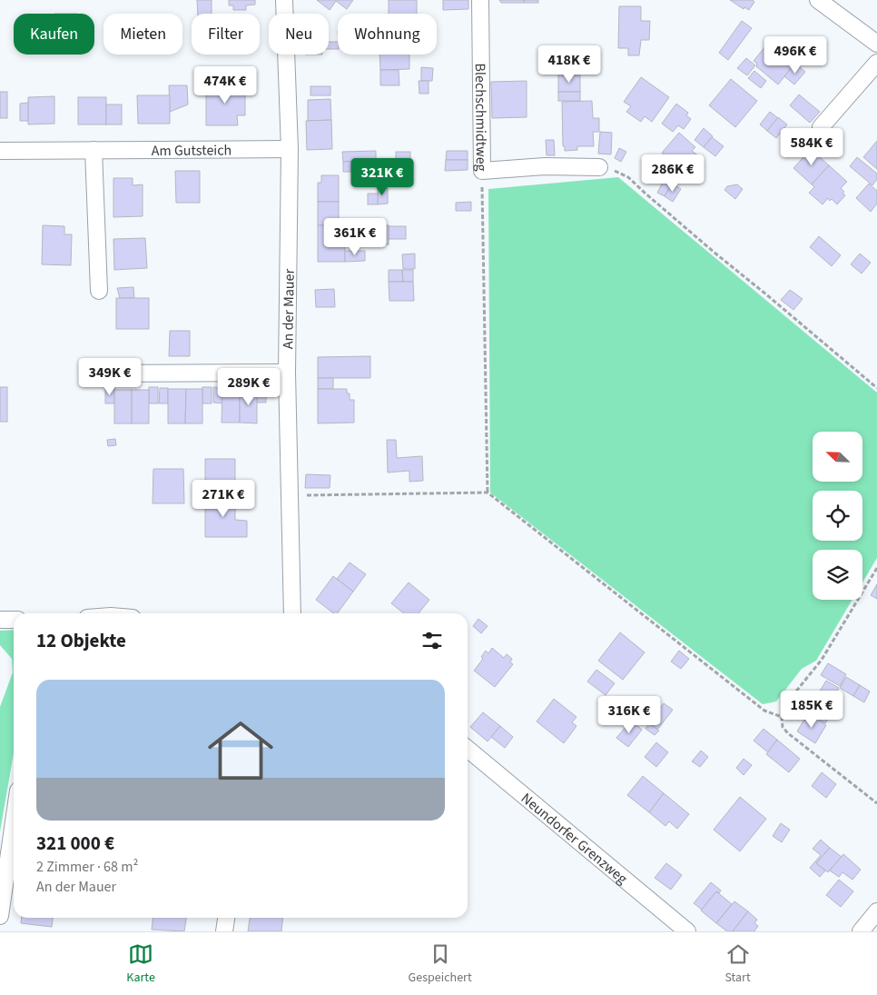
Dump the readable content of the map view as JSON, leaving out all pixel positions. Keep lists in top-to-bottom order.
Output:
{
  "streets": {
    "street": [
      "Blechschmidtweg",
      "Am Gutsteich",
      "An der Mauer",
      "Neundorfer Grenzweg"
    ]
  },
  "crossings": [
    ["Am Gutsteich", "An der Mauer"]
  ],
  "north": "top left",
  "page": {
    "chip": [
      "Kaufen",
      "Mieten",
      "Filter",
      "Neu",
      "Wohnung"
    ],
    "price": [
      "496K €",
      "418K €",
      "474K €",
      "584K €",
      "286K €",
      "321K €",
      "361K €",
      "349K €",
      "289K €",
      "271K €",
      "185K €",
      "316K €"
    ],
    "heading": "12 Objekte",
    "list": [
      {
        "name": "321 000 €",
        "note": "2 Zimmer · 68 m² · An der Mauer"
      }
    ],
    "tabs": ["Karte", "Gespeichert", "Start"]
  }
}
